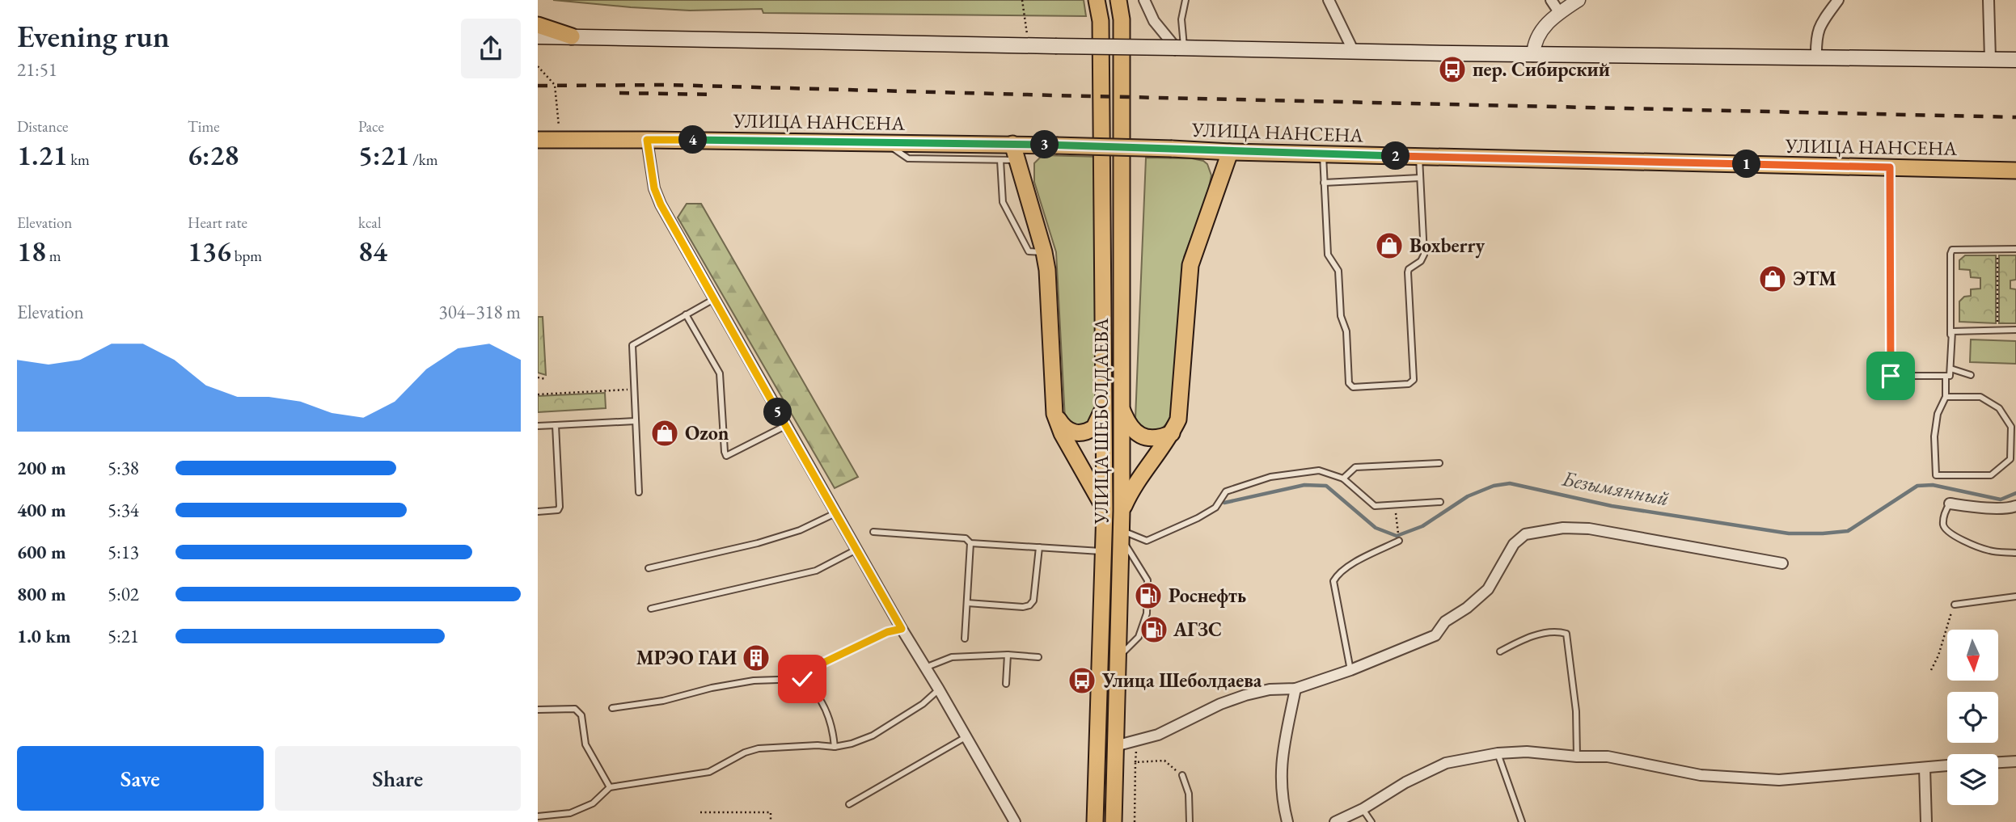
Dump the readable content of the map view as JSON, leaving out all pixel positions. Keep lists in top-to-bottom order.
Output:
{
  "streets": {
    "main road": ["УЛИЦА НАНСЕНА", "УЛИЦА ШЕБОЛДАЕВА"]
  },
  "water": ["Безымянный"],
  "places": {
    "bus stop": ["пер. Сибирский", "Улица Шеболдаева"],
    "shop": ["Boxberry", "ЭТМ", "Ozon"],
    "fuel station": ["Роснефть", "АГЗС"],
    "building": ["МРЭО ГАИ"]
  },
  "north": "bottom",
  "page": {
    "heading": ["Evening run", "21:51"],
    "stats": [
      ["Distance", "1.21 km"],
      ["Time", "6:28"],
      ["Pace", "5:21 /km"],
      ["Elevation", "18 m"],
      ["Heart rate", "136 bpm"],
      ["kcal", "84"]
    ],
    "pins": [
      "4",
      "3",
      "2",
      "1",
      "5"
    ],
    "chart": ["Elevation", "304–318 m"],
    "list": [
      {
        "name": "200 m",
        "note": "5:38"
      },
      {
        "name": "400 m",
        "note": "5:34"
      },
      {
        "name": "600 m",
        "note": "5:13"
      },
      {
        "name": "800 m",
        "note": "5:02"
      },
      {
        "name": "1.0 km",
        "note": "5:21"
      }
    ],
    "buttons": ["Save", "Share"]
  }
}
